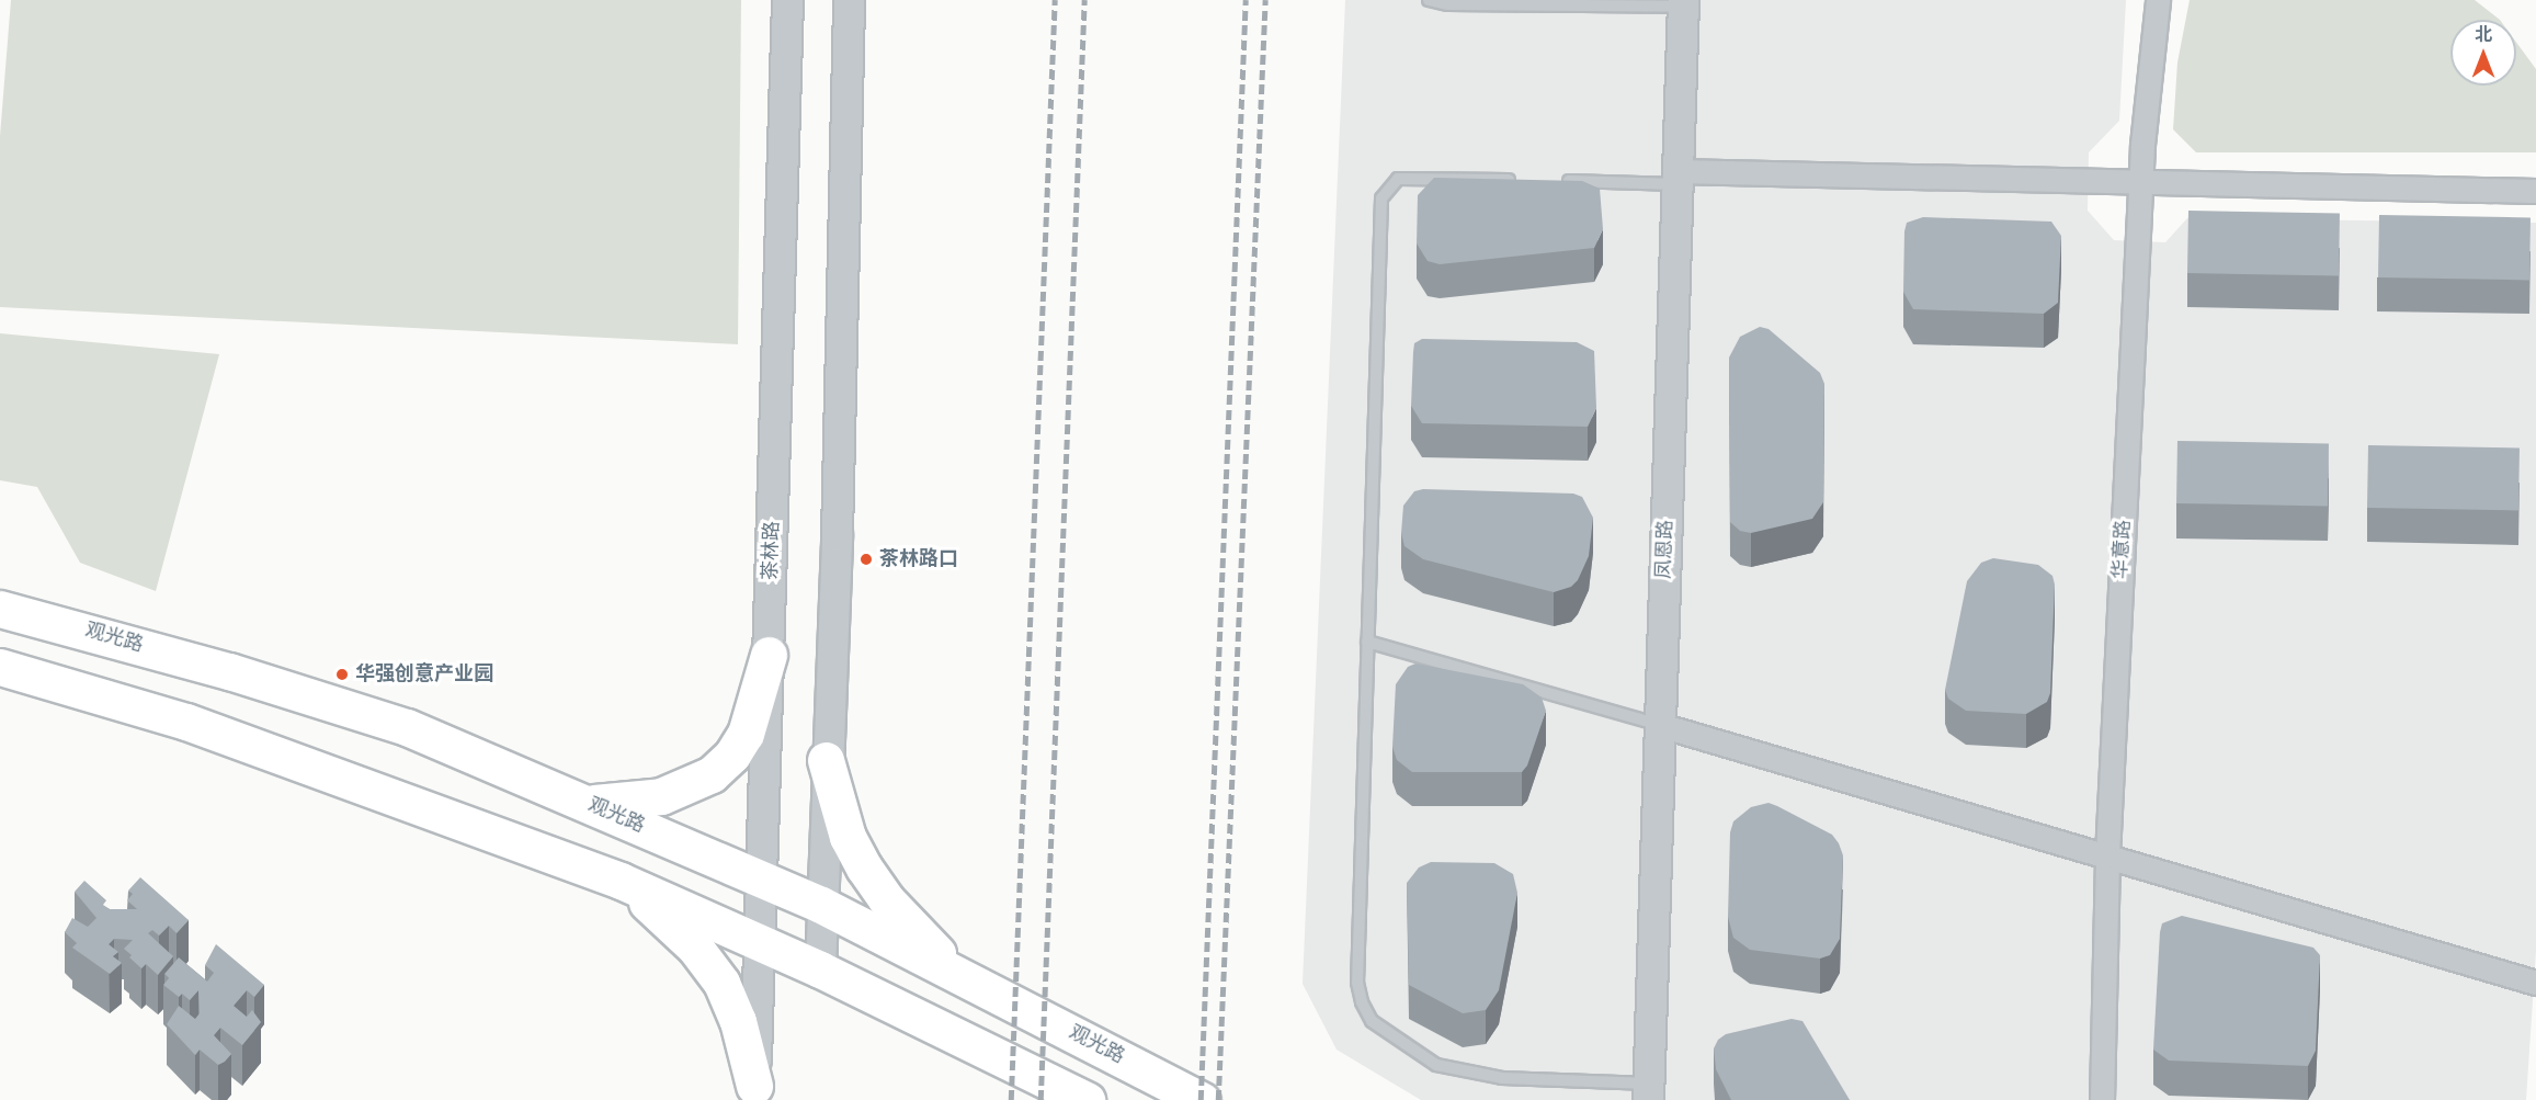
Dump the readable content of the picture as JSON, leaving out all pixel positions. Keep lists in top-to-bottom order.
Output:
{
  "streets": {
    "main road": ["观光路"],
    "street": ["凤恩路", "华意路", "茶林路"]
  },
  "crossings": [
    ["茶林路", "观光路"]
  ],
  "places": ["茶林路口", "华强创意产业园"],
  "north": "top"
}
